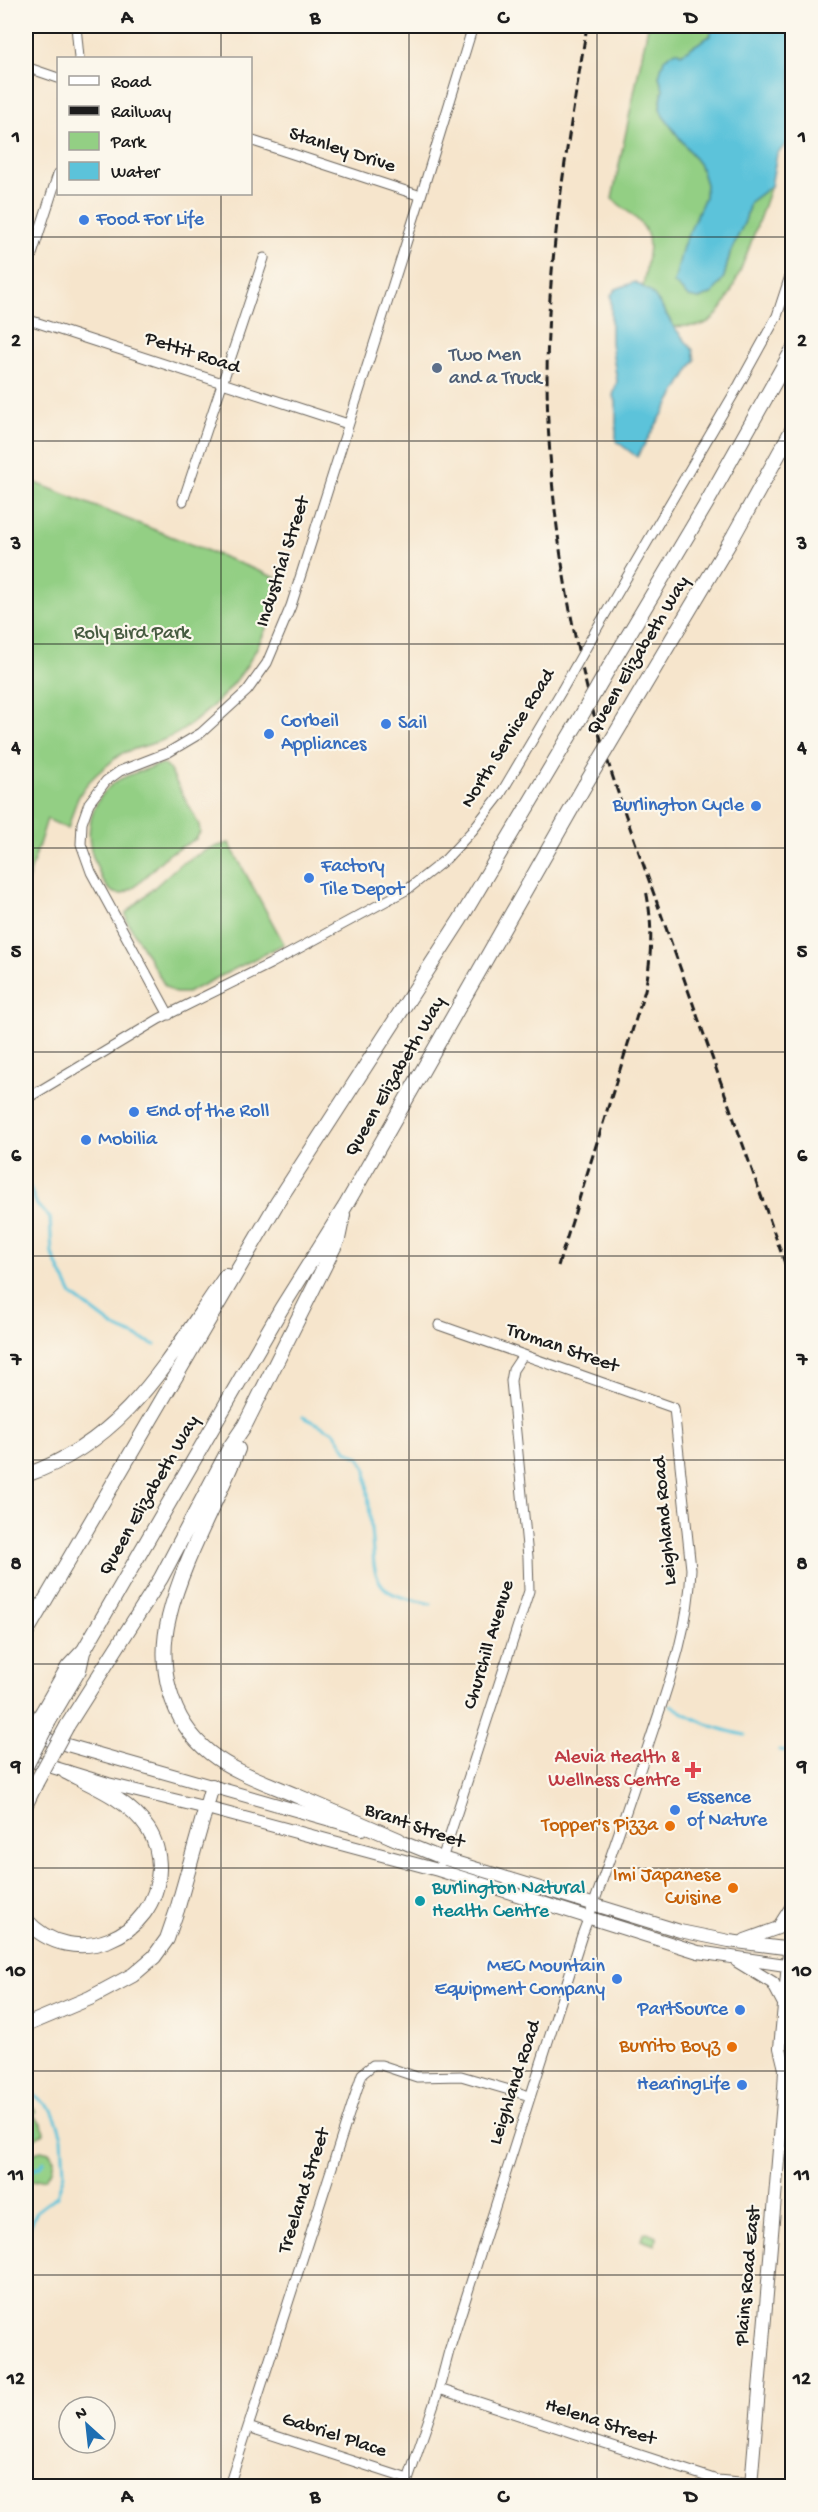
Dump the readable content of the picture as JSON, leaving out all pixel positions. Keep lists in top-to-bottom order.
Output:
{
  "streets": {
    "highway": ["Queen Elizabeth Way"],
    "main road": ["Brant Street", "Plains Road East"],
    "street": [
      "Stanley Drive",
      "Pettit Road",
      "Industrial Street",
      "North Service Road",
      "Truman Street",
      "Leighland Road",
      "Churchill Avenue",
      "Treeland Street",
      "Helena Street",
      "Gabriel Place"
    ]
  },
  "crossings": [
    ["Stanley Drive", "Industrial Street"],
    ["Pettit Road", "Industrial Street"],
    ["Industrial Street", "North Service Road"],
    ["Truman Street", "Leighland Road"],
    ["Truman Street", "Churchill Avenue"],
    ["Leighland Road", "Brant Street"],
    ["Leighland Road", "Treeland Street"],
    ["Leighland Road", "Helena Street"],
    ["Leighland Road", "Gabriel Place"],
    ["Churchill Avenue", "Brant Street"],
    ["Brant Street", "Plains Road East"],
    ["Treeland Street", "Gabriel Place"],
    ["Plains Road East", "Helena Street"]
  ],
  "parks": ["Roly Bird Park"],
  "places": {
    "other": [
      "Food For Life",
      "Two Men and a Truck",
      "Sail",
      "Corbeil Appliances",
      "Burlington Cycle",
      "Factory Tile Depot",
      "End of the Roll",
      "Mobilia",
      "Essence of Nature",
      "Topper's Pizza",
      "Imi Japanese Cuisine",
      "Burlington Natural Health Centre",
      "MEC Mountain Equipment Company",
      "PartSource",
      "Burrito Boyz",
      "HearingLife"
    ],
    "health": ["Alevia Health & Wellness Centre"]
  },
  "legend": [
    "Road",
    "Railway",
    "Park",
    "Water"
  ],
  "north": "top left",
  "grid": {
    "columns": [
      "A",
      "B",
      "C",
      "D"
    ],
    "rows": [
      "1",
      "2",
      "3",
      "4",
      "5",
      "6",
      "7",
      "8",
      "9",
      "10",
      "11",
      "12"
    ]
  }
}
